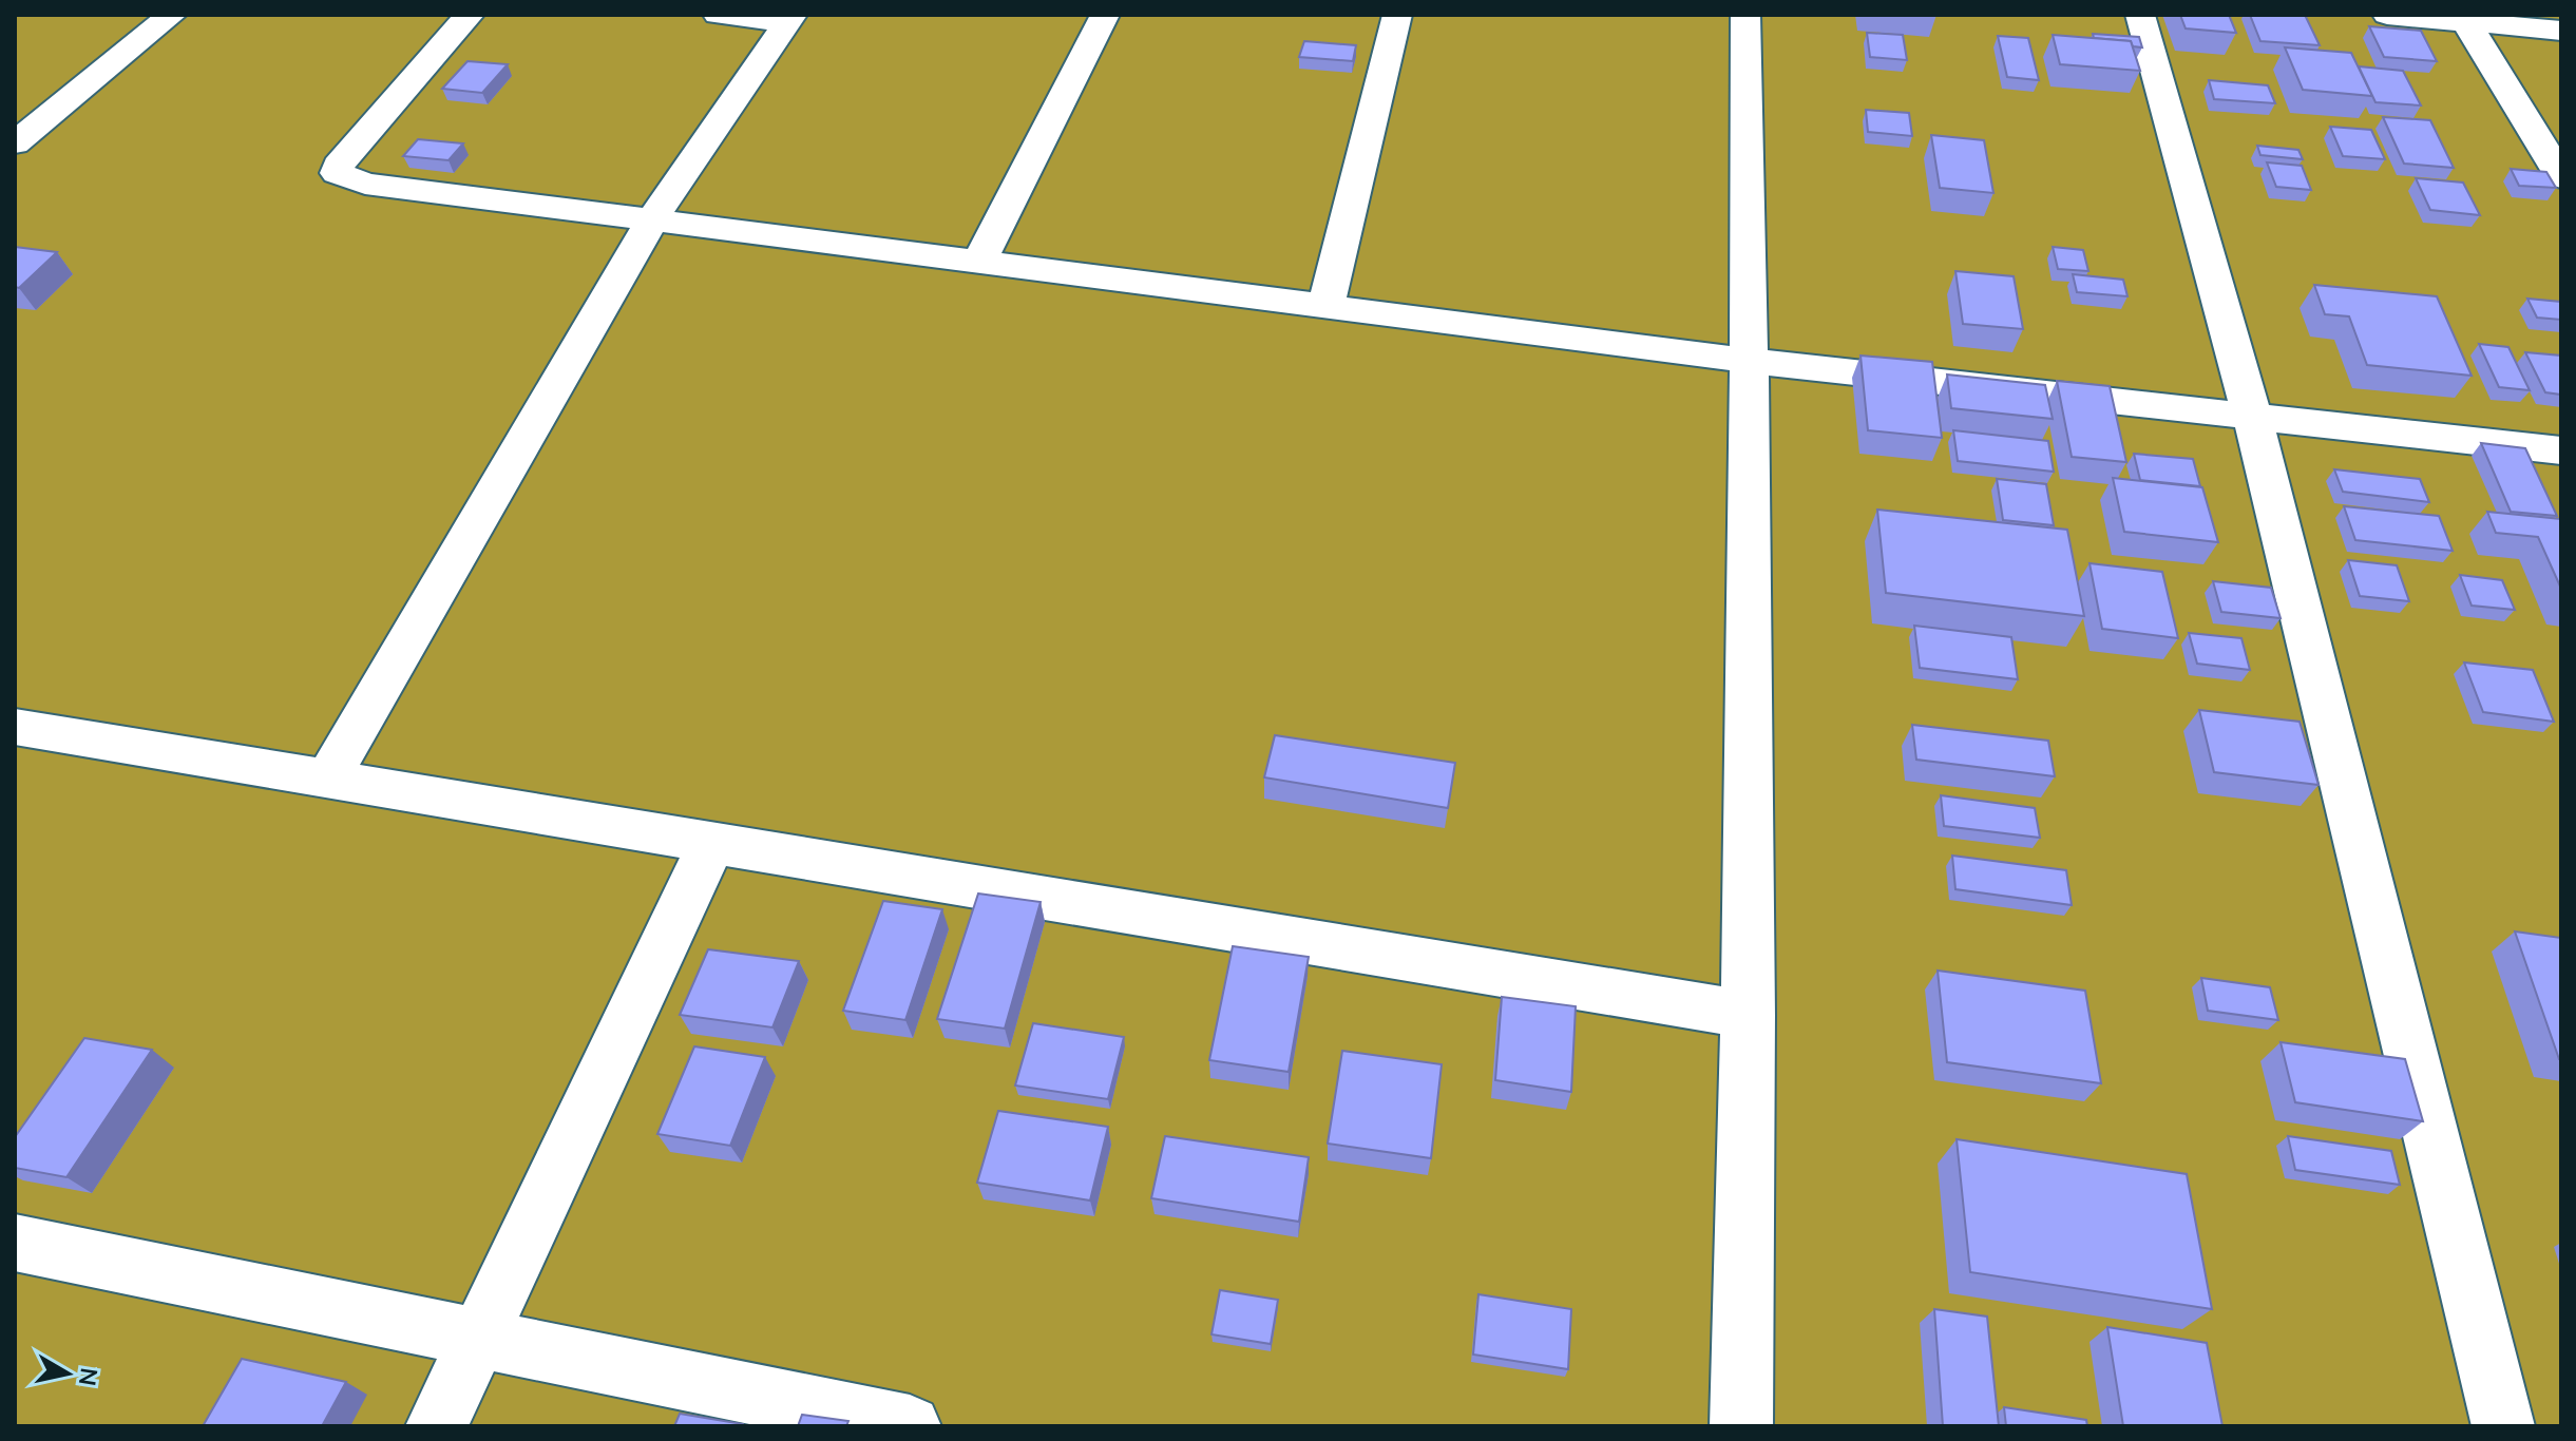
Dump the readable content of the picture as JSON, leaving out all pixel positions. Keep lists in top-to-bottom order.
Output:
{
  "north": "right"
}
